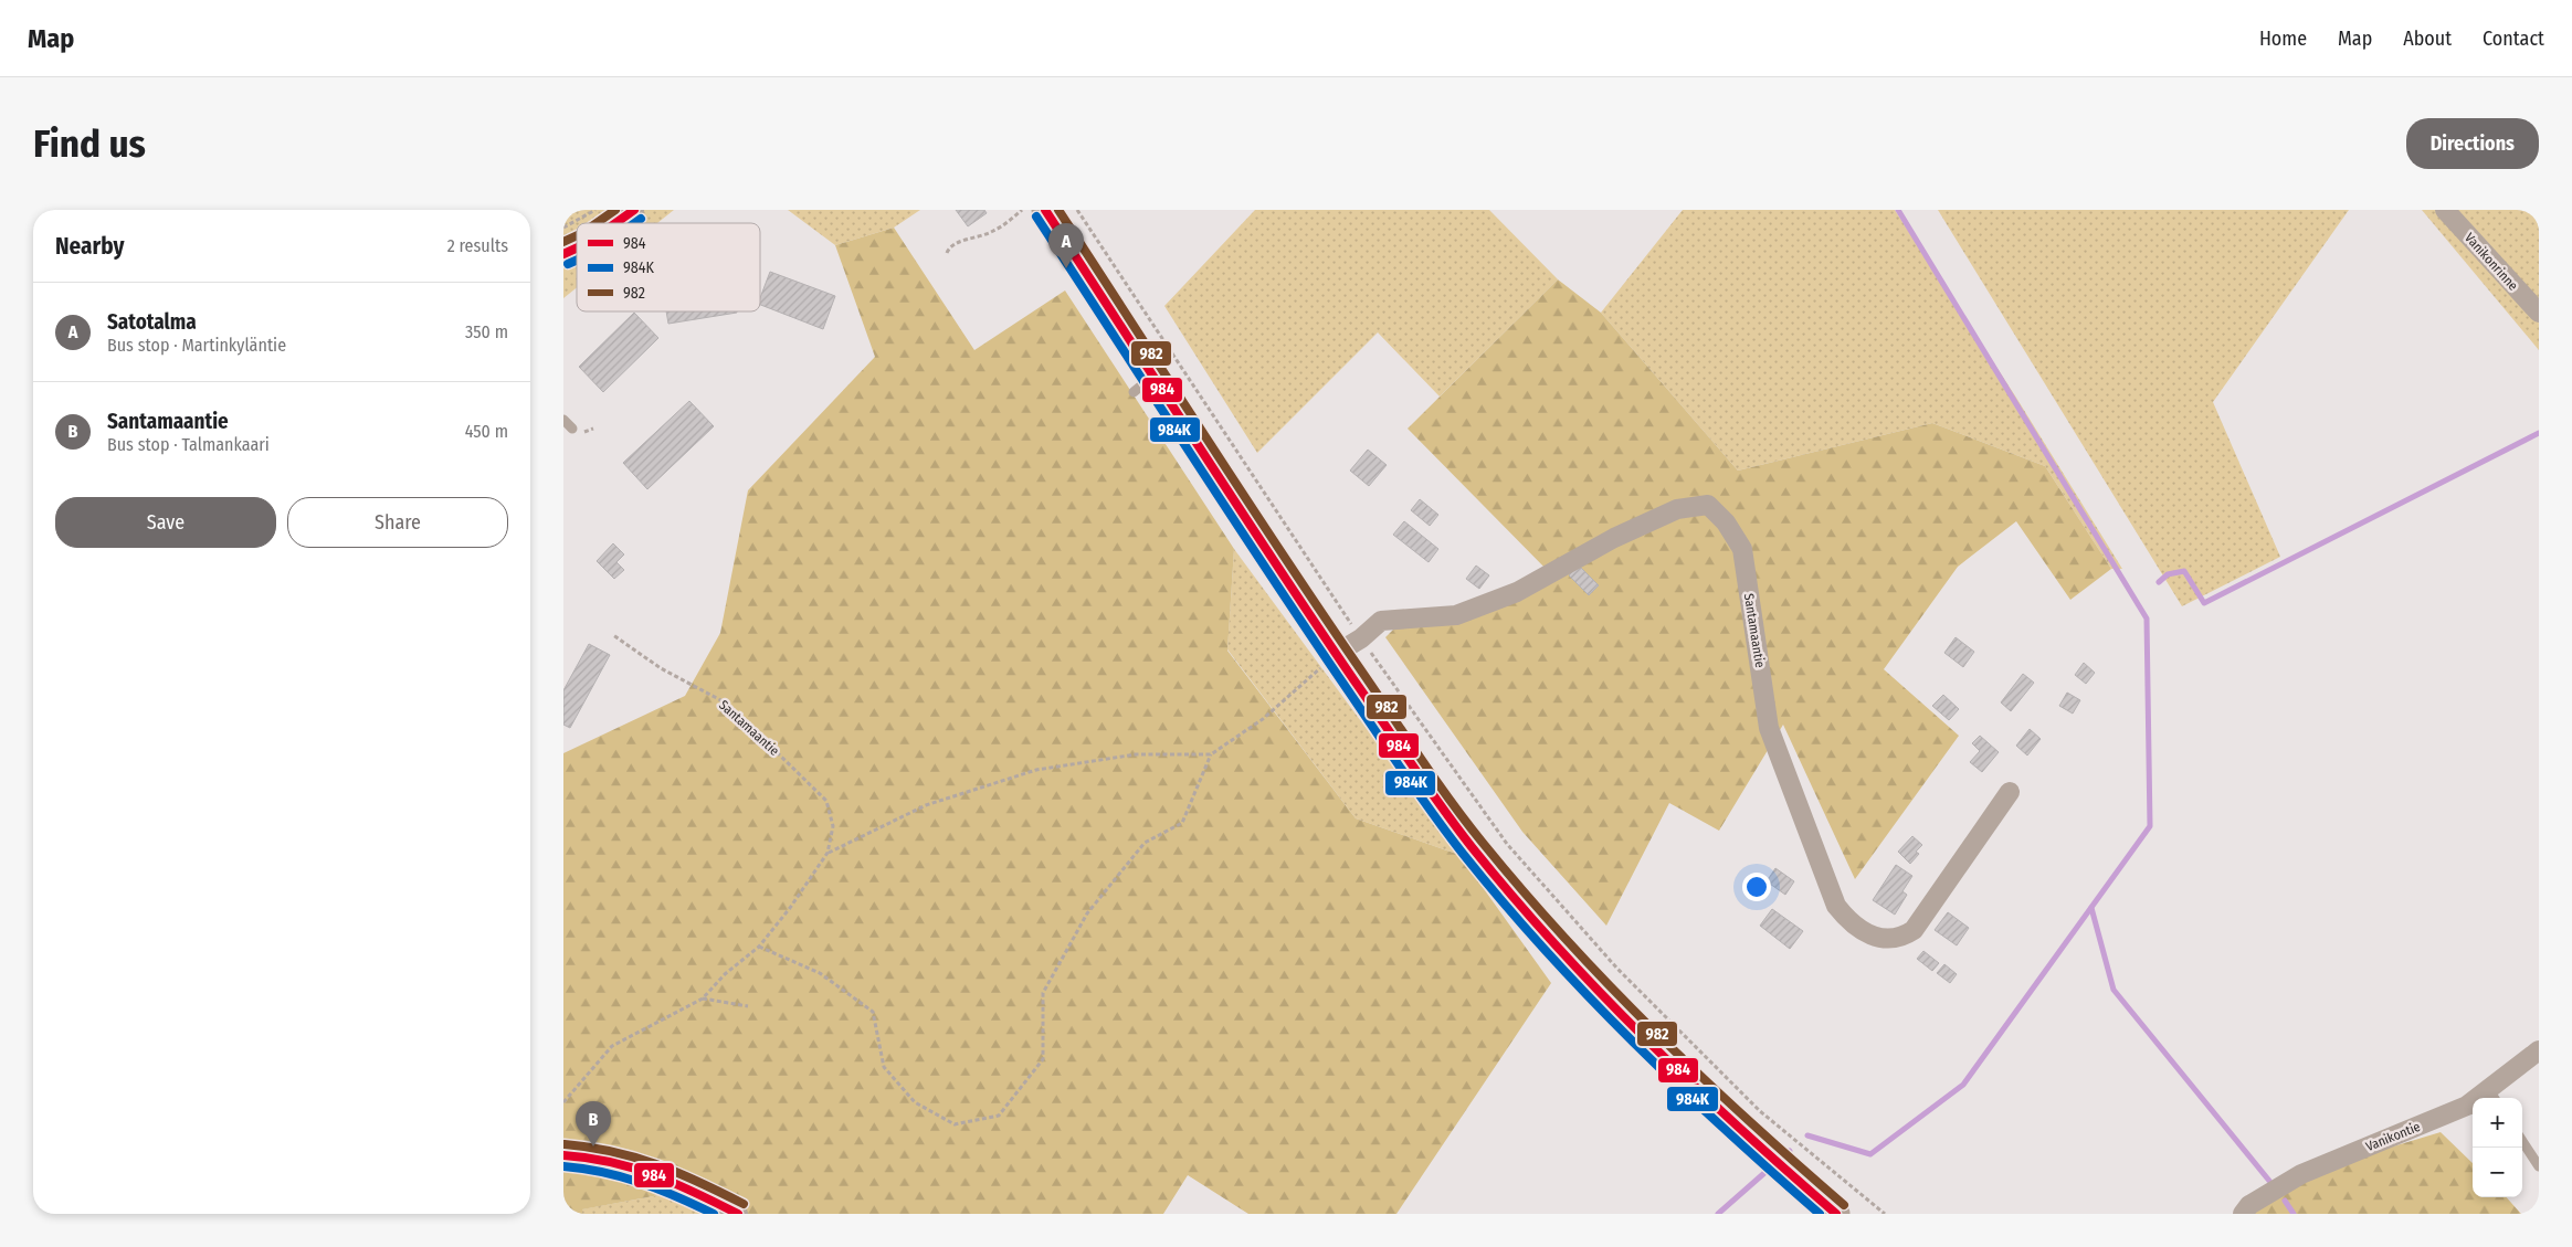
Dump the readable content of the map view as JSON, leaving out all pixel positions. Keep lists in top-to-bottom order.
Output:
{
  "streets": {
    "street": ["Vanikonrinne", "Santamaantie", "Vanikontie"]
  },
  "lines": ["transit line 984", "transit line 982", "transit line 984K"],
  "legend": ["984", "984K", "982"],
  "page": {
    "header": "Map",
    "nav": [
      "Home",
      "Map",
      "About",
      "Contact"
    ],
    "buttons": [
      "Directions",
      ["Save", "Share"]
    ],
    "title": "Find us",
    "heading": ["Nearby", "2 results"],
    "pins": ["A", "B"],
    "list": [
      {
        "mark": "A",
        "name": "Satotalma",
        "note": "Bus stop · Martinkyläntie",
        "value": "350 m"
      },
      {
        "mark": "B",
        "name": "Santamaantie",
        "note": "Bus stop · Talmankaari",
        "value": "450 m"
      }
    ],
    "map_buttons": ["+", "−"]
  }
}
